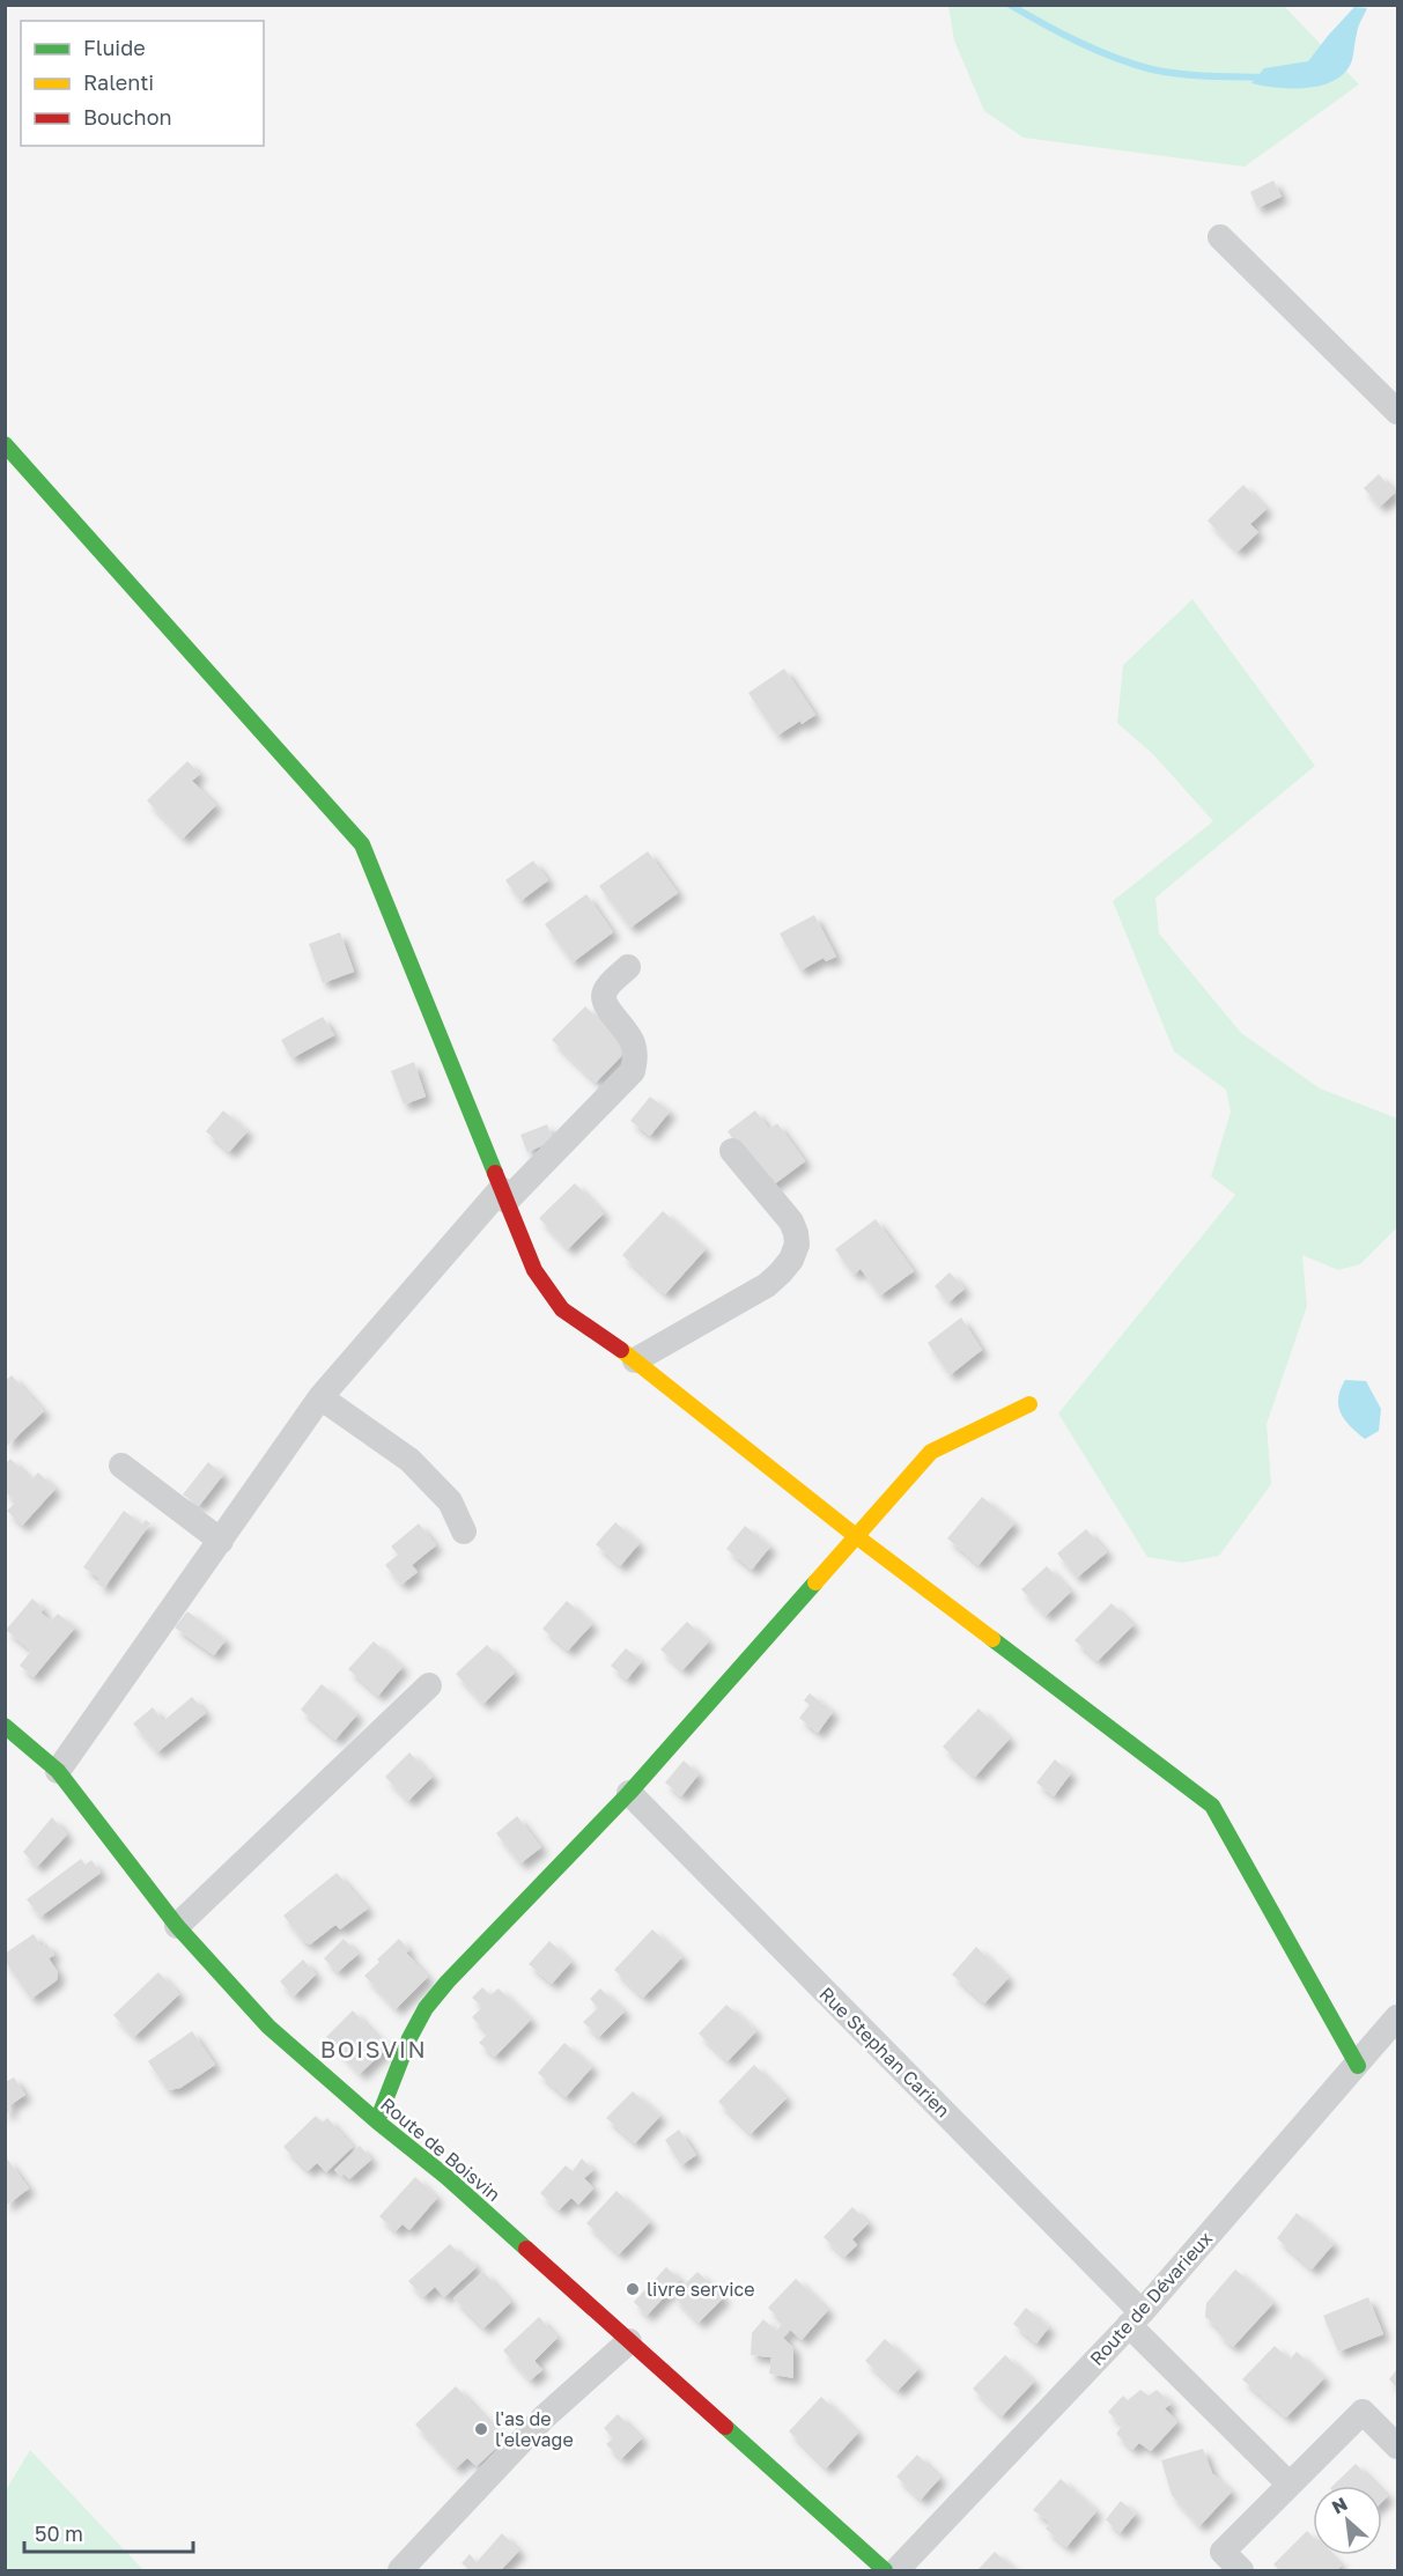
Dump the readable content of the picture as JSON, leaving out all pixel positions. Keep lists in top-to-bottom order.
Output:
{
  "streets": {
    "street": ["Rue Stephan Carien", "Route de Boisvin", "Route de Dévarieux"]
  },
  "crossings": [
    ["Rue Stephan Carien", "Route de Dévarieux"]
  ],
  "districts": ["BOISVIN"],
  "places": ["livre service", "l'as de l'elevage"],
  "legend": ["Fluide", "Ralenti", "Bouchon"],
  "scale_bar": "50 m",
  "north": "top left"
}
